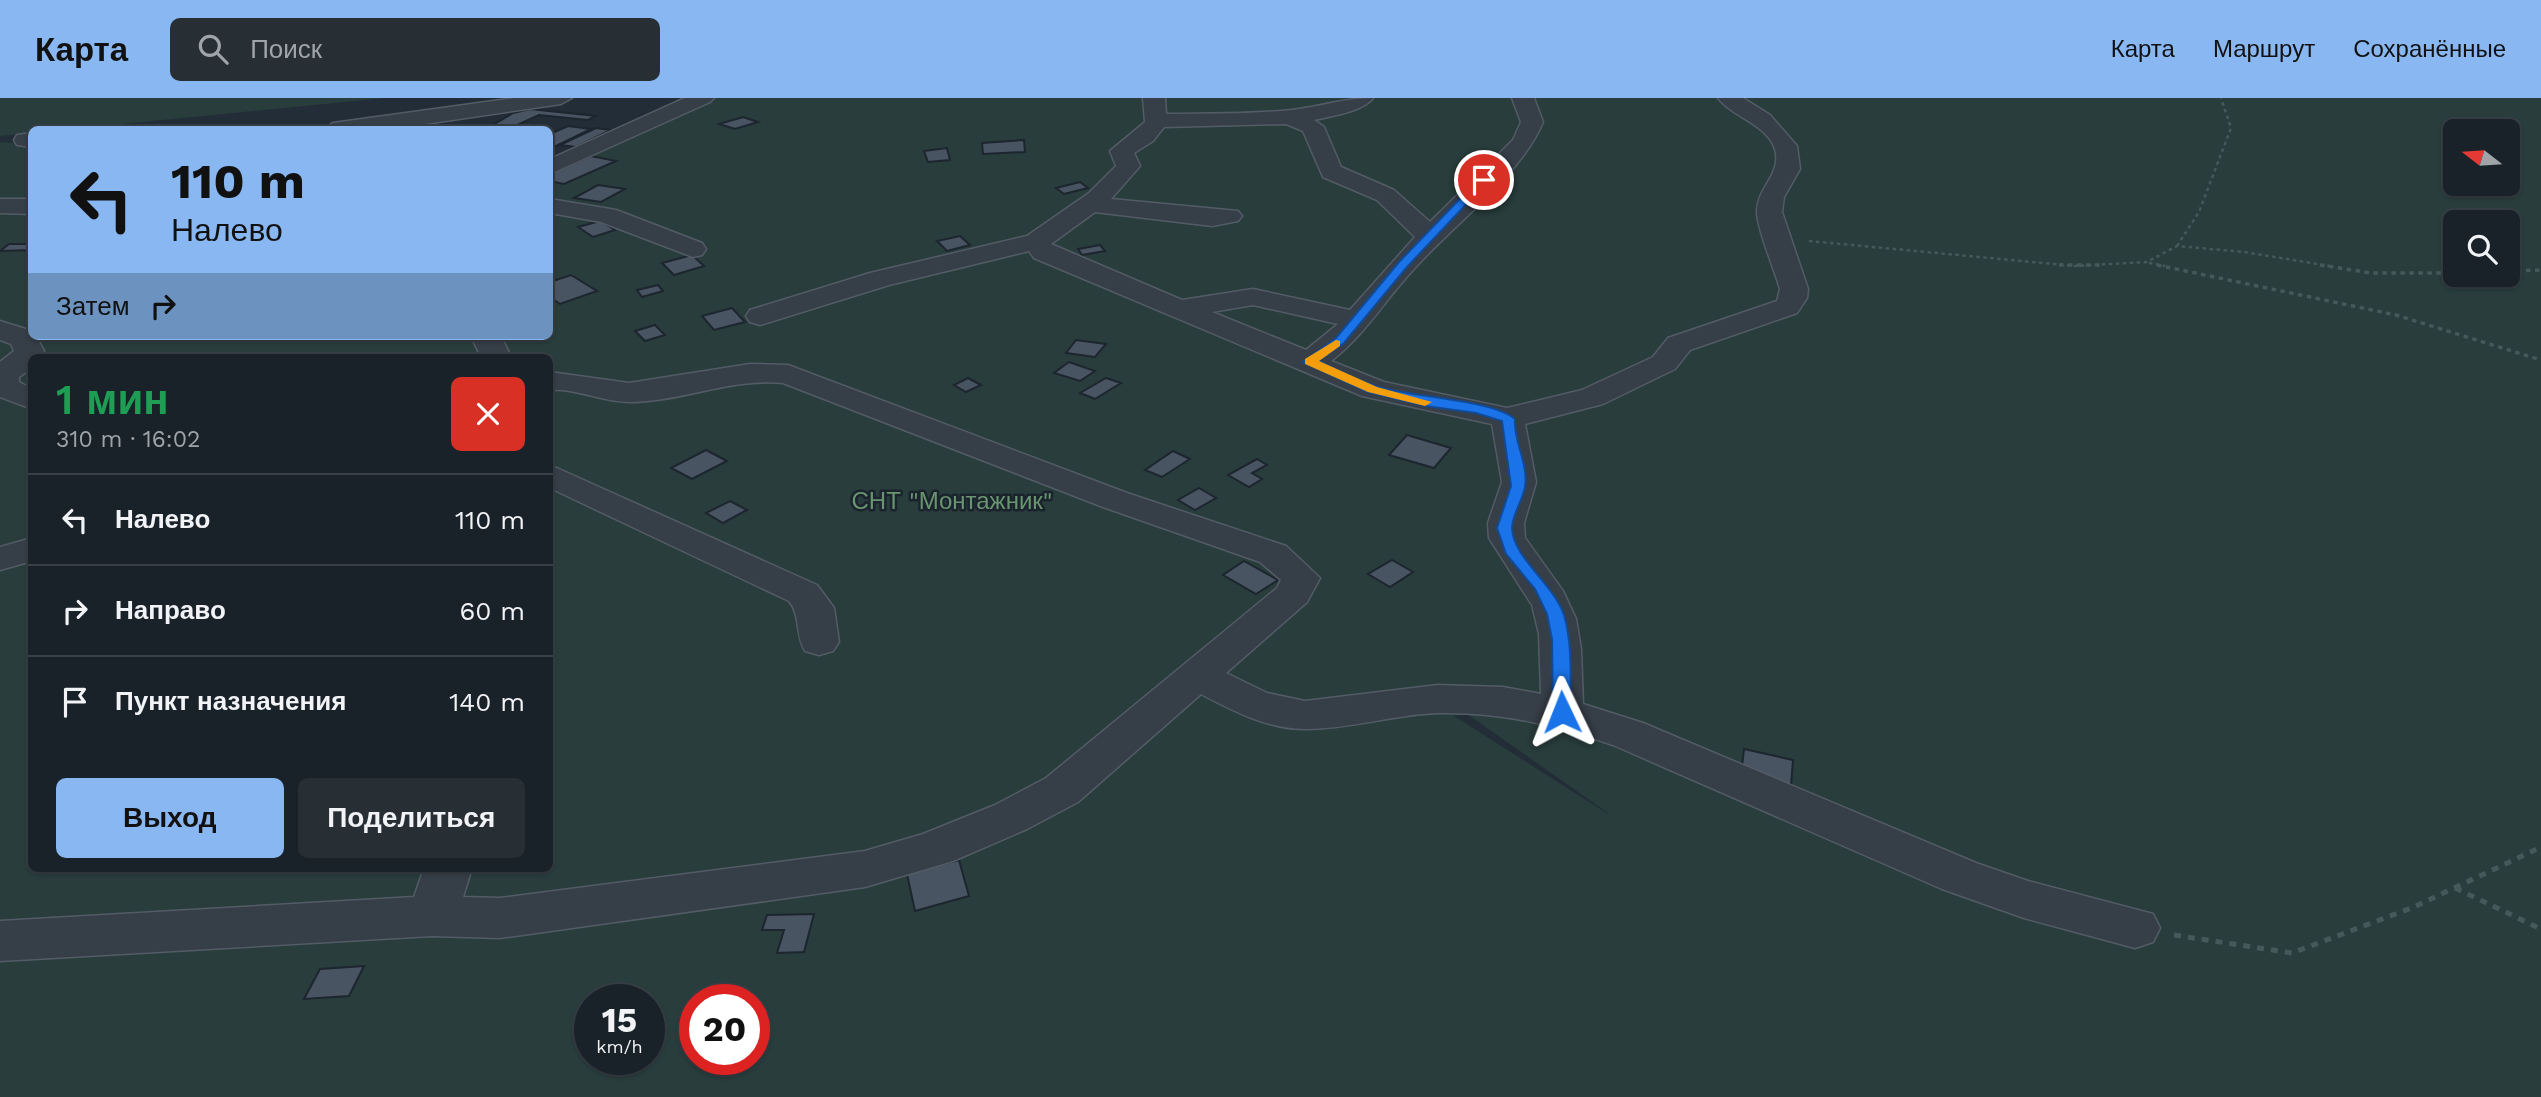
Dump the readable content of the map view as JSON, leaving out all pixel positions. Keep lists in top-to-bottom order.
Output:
{
  "parks": ["СНТ \"Монтажник\""],
  "north": "left",
  "page": {
    "header": "Карта",
    "search": "Поиск",
    "nav": ["Карта", "Маршрут", "Сохранённые"],
    "turn": ["110 m", "Налево"],
    "then": "Затем",
    "heading": ["1 мин", "310 m · 16:02"],
    "list": [
      {
        "name": "Налево",
        "value": "110 m"
      },
      {
        "name": "Направо",
        "value": "60 m"
      },
      {
        "name": "Пункт назначения",
        "value": "140 m"
      }
    ],
    "buttons": ["Выход", "Поделиться"],
    "speed": "15 km/h",
    "limit": "20"
  }
}
